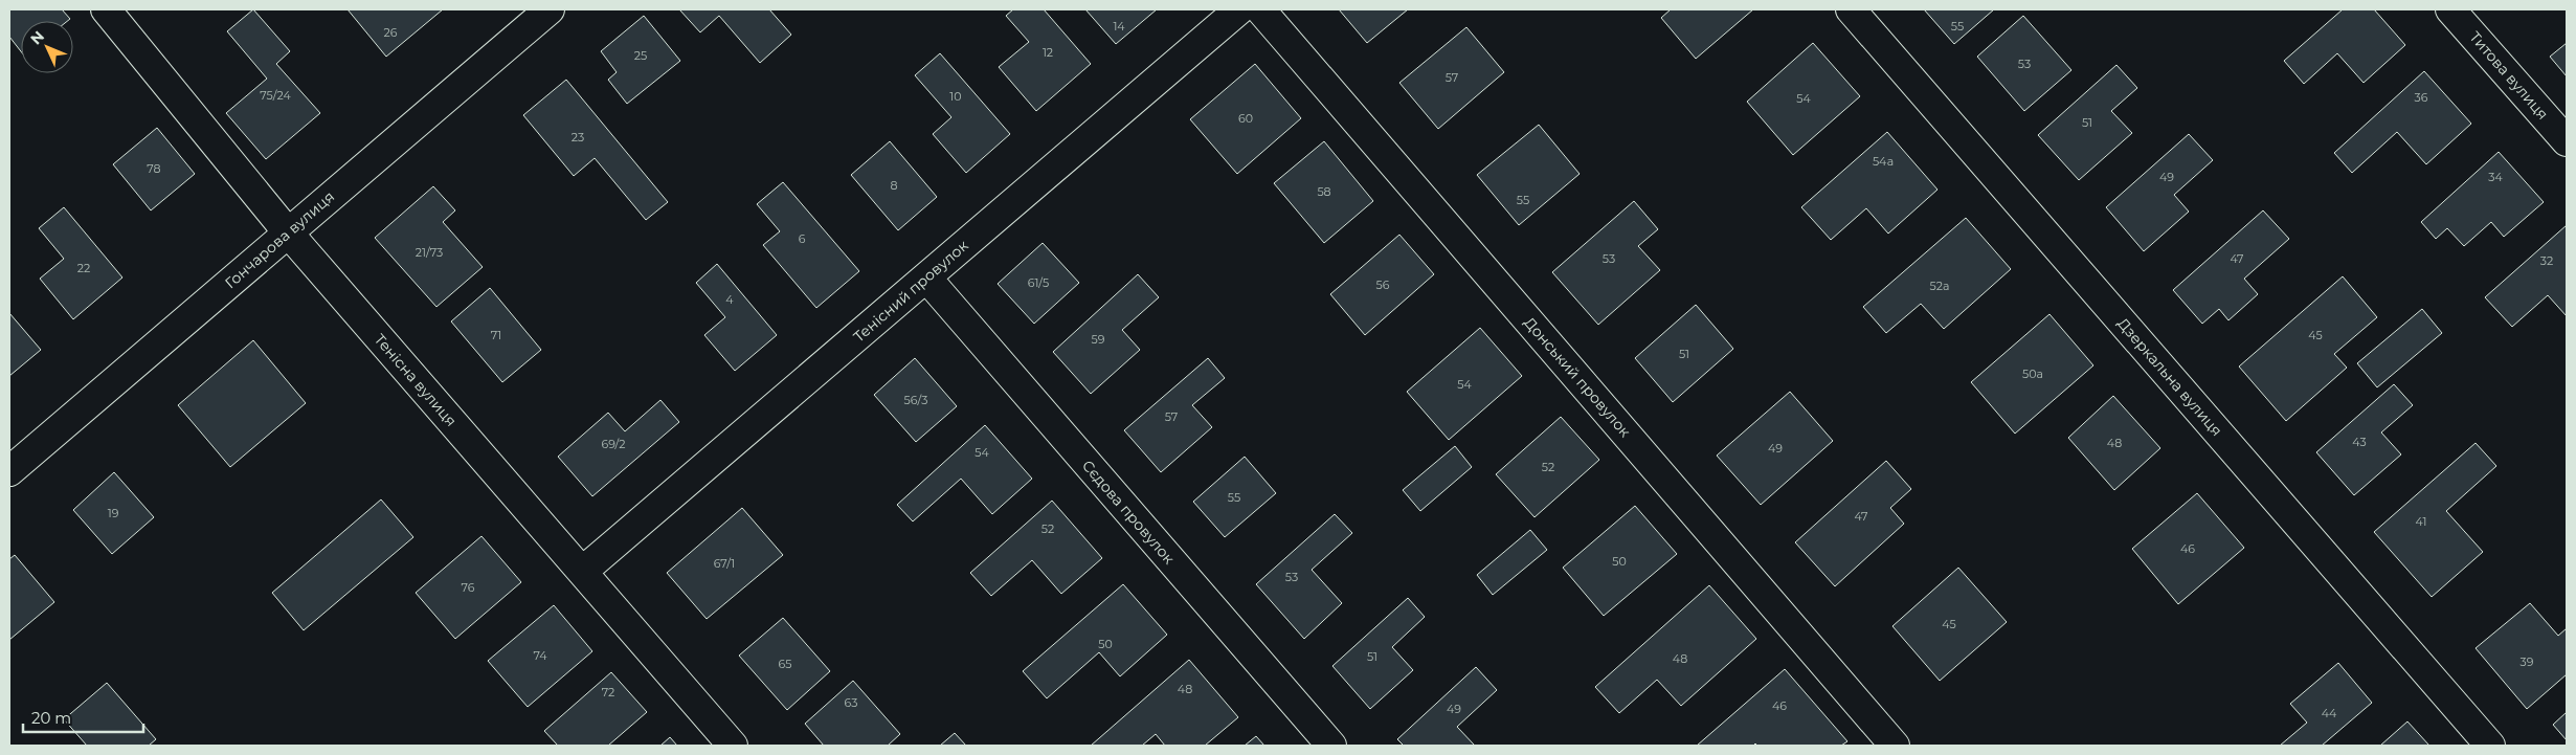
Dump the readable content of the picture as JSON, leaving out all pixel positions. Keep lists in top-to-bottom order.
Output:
{
  "streets": {
    "street": [
      "Титова вулиця",
      "Гончарова вулиця",
      "Тенісний провулок",
      "Донський провулок",
      "Дзеркальна вулиця",
      "Тенісна вулиця",
      "Сєдова провулок"
    ]
  },
  "crossings": [
    ["Гончарова вулиця", "Тенісна вулиця"],
    ["Тенісний провулок", "Тенісна вулиця"],
    ["Тенісний провулок", "Сєдова провулок"]
  ],
  "house_numbers": [
    "14",
    "55",
    "26",
    "12",
    "25",
    "53",
    "57",
    "75/24",
    "10",
    "36",
    "54",
    "60",
    "51",
    "23",
    "54а",
    "78",
    "49",
    "34",
    "8",
    "58",
    "55",
    "6",
    "21/73",
    "53",
    "47",
    "32",
    "22",
    "61/5",
    "56",
    "52а",
    "4",
    "71",
    "45",
    "59",
    "51",
    "50а",
    "54",
    "56/3",
    "57",
    "43",
    "48",
    "69/2",
    "49",
    "54",
    "52",
    "55",
    "19",
    "47",
    "41",
    "52",
    "46",
    "50",
    "67/1",
    "53",
    "76",
    "45",
    "50",
    "74",
    "51",
    "48",
    "39",
    "65",
    "48",
    "72",
    "63",
    "46",
    "49",
    "44"
  ],
  "scale_bar": "20 m",
  "north": "top left"
}
